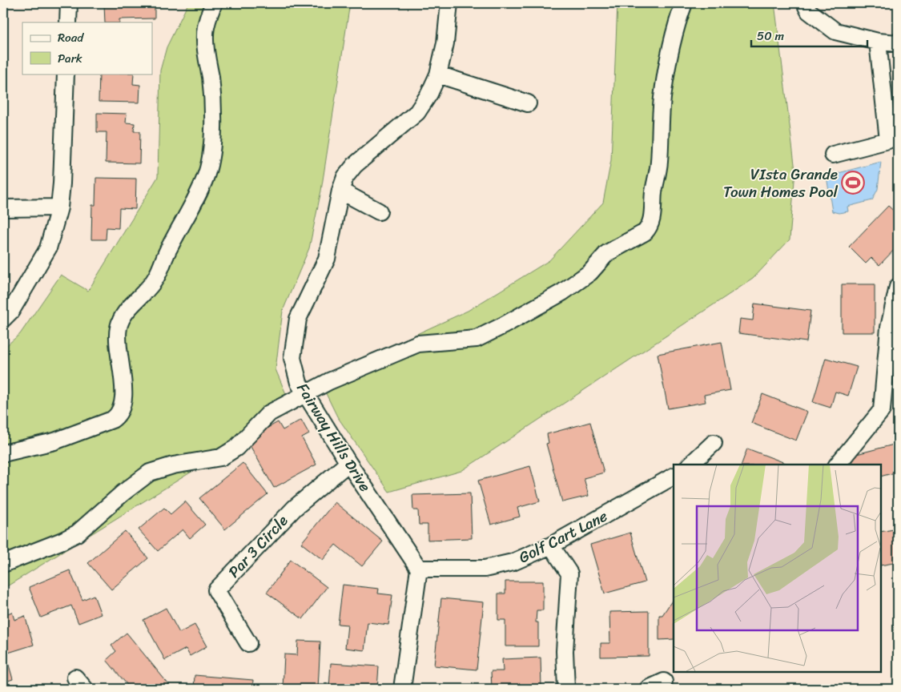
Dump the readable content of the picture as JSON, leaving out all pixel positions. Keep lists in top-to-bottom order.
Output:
{
  "streets": {
    "street": ["Fairway Hills Drive", "Golf Cart Lane", "Par 3 Circle"]
  },
  "crossings": [
    ["Fairway Hills Drive", "Golf Cart Lane"],
    ["Fairway Hills Drive", "Par 3 Circle"]
  ],
  "places": {
    "sports": ["VIsta Grande Town Homes Pool"]
  },
  "legend": ["Road", "Park"],
  "scale_bar": "50 m"
}
